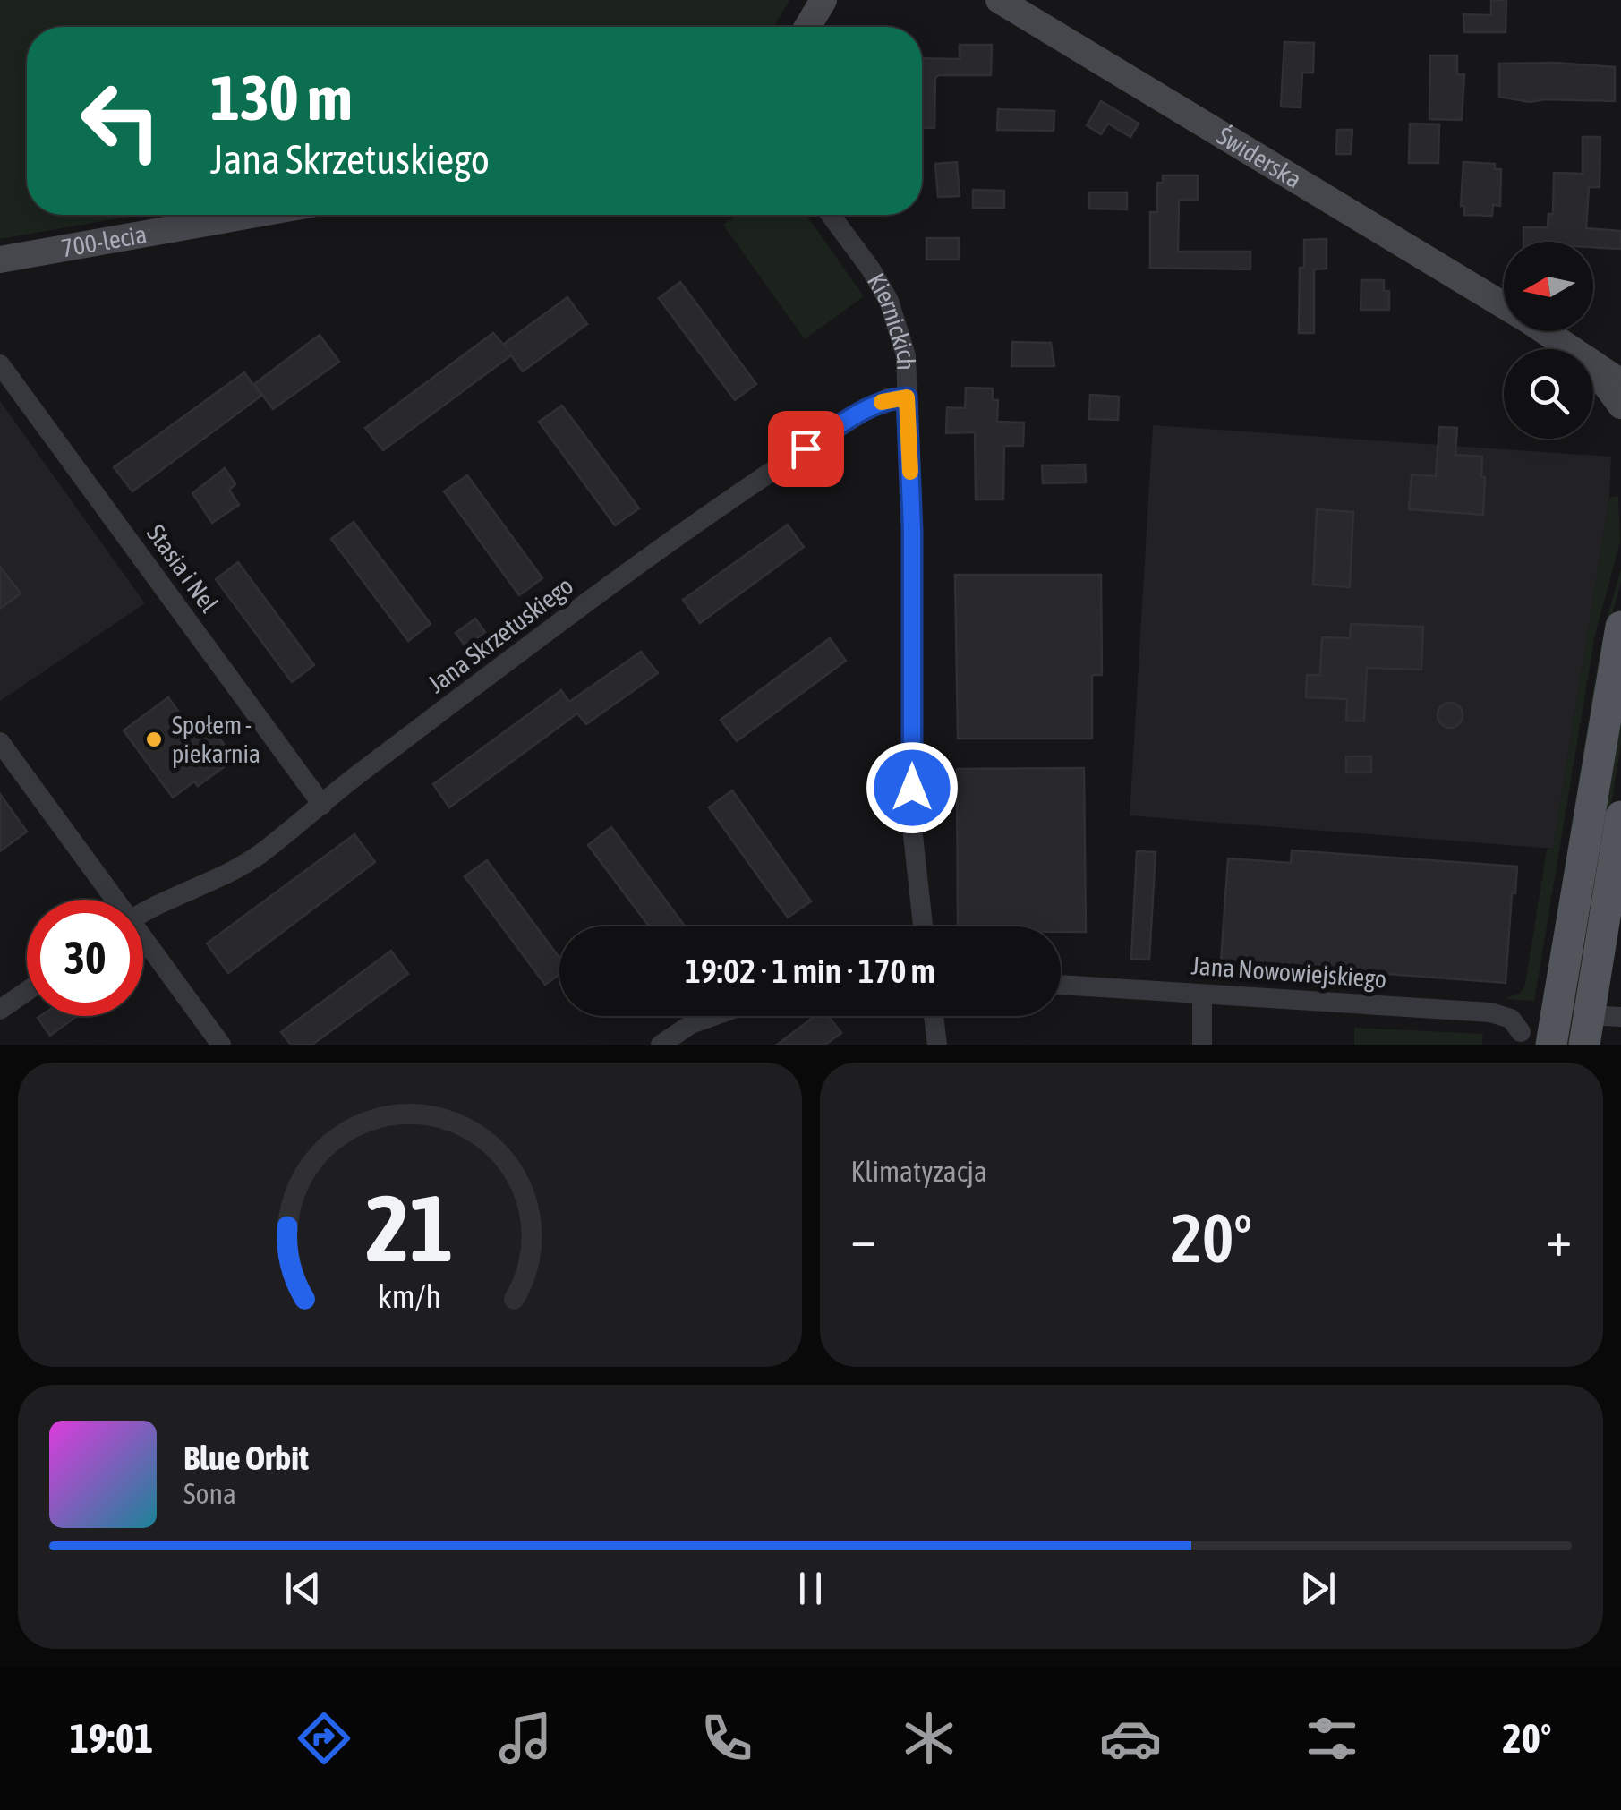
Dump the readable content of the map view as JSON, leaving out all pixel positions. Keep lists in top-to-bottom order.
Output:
{
  "streets": {
    "main road": ["Świderska", "700-lecia"],
    "street": [
      "Kiernickich",
      "Stasia i Nel",
      "Jana Skrzetuskiego",
      "Jana Nowowiejskiego"
    ]
  },
  "crossings": [
    ["Kiernickich", "Jana Skrzetuskiego"],
    ["Stasia i Nel", "Jana Skrzetuskiego"]
  ],
  "places": ["Społem - piekarnia"],
  "north": "left",
  "page": {
    "turn": ["130 m", "Jana Skrzetuskiego"],
    "limit": "30",
    "trip": "19:02 · 1 min · 170 m",
    "tile": "Klimatyzacja",
    "heat": ["−", "20°", "+"],
    "song": ["Blue Orbit", "Sona"],
    "tabs": ["19:01", "20°"],
    "gauge": ["21", "km/h"]
  }
}
